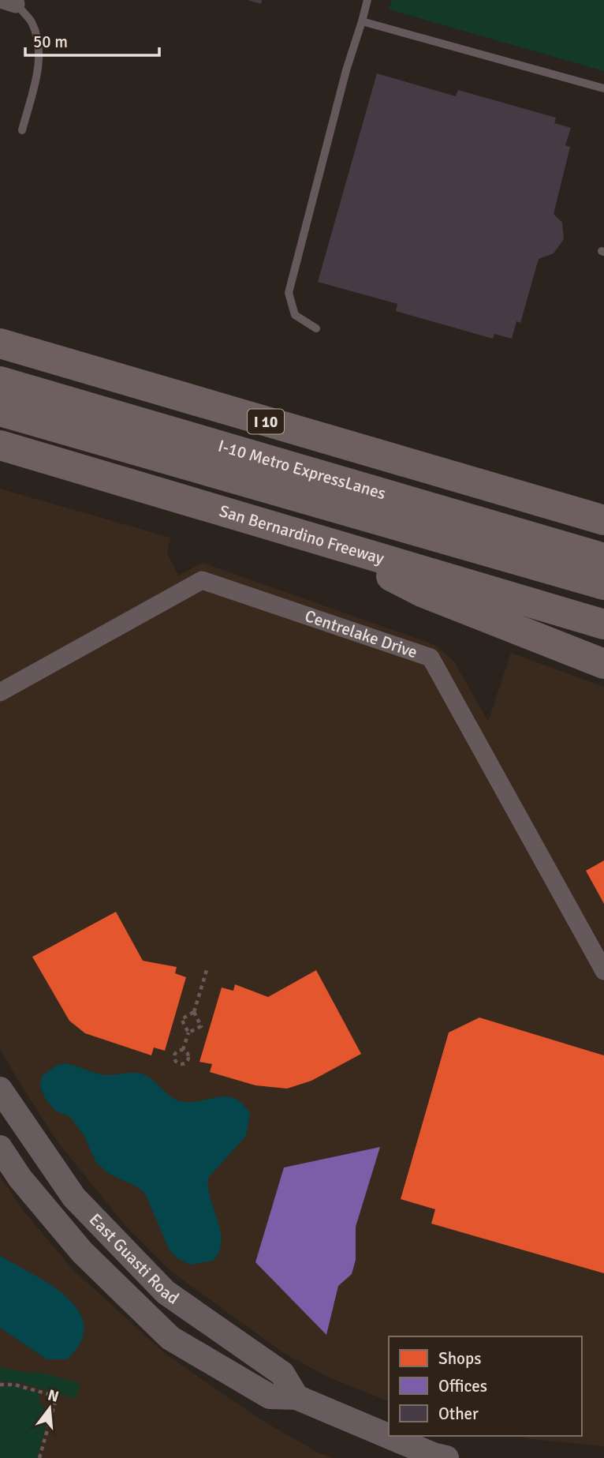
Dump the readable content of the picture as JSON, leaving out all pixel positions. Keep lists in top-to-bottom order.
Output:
{
  "streets": {
    "highway": ["I 10", "I-10 Metro ExpressLanes", "San Bernardino Freeway"],
    "main road": ["East Guasti Road"],
    "street": ["Centrelake Drive"]
  },
  "legend": ["Shops", "Offices", "Other"],
  "scale_bar": "50 m",
  "north": "top"
}
